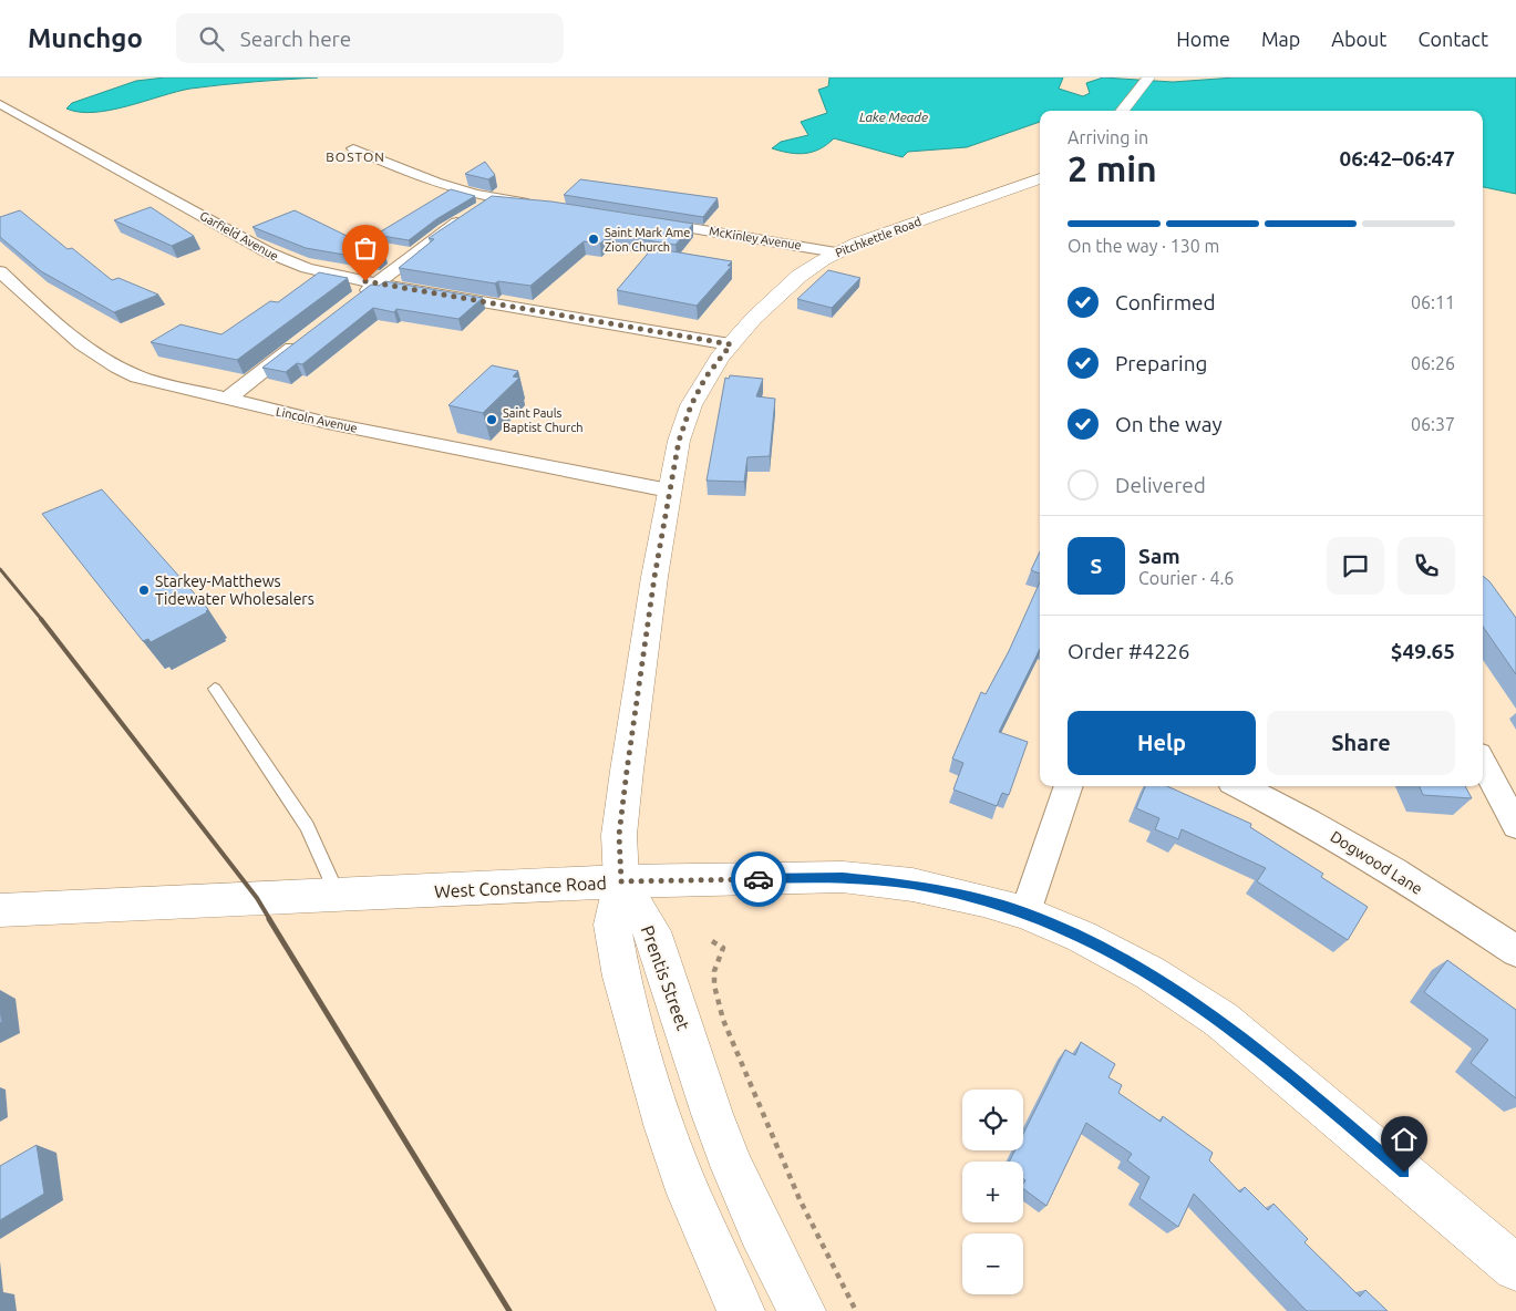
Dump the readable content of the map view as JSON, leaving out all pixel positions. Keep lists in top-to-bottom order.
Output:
{
  "streets": {
    "main road": ["Pitchkettle Road", "West Constance Road", "Prentis Street"],
    "street": [
      "Garfield Avenue",
      "McKinley Avenue",
      "Lincoln Avenue",
      "Dogwood Lane"
    ]
  },
  "crossings": [
    ["Garfield Avenue", "Pitchkettle Road"],
    ["Pitchkettle Road", "McKinley Avenue"],
    ["Pitchkettle Road", "Lincoln Avenue"],
    ["Pitchkettle Road", "West Constance Road"],
    ["Pitchkettle Road", "Prentis Street"],
    ["West Constance Road", "Prentis Street"]
  ],
  "districts": ["BOSTON"],
  "water": ["Lake Meade"],
  "places": ["Saint Mark Ame Zion Church", "Saint Pauls Baptist Church", "Starkey-Matthews Tidewater Wholesalers"],
  "page": {
    "header": "Munchgo",
    "search": "Search here",
    "nav": [
      "Home",
      "Map",
      "About",
      "Contact"
    ],
    "heading": ["2 min", "Arriving in", "06:42–06:47"],
    "panel": [
      "Sam",
      "Courier · 4.6",
      "Order #4226",
      "$49.65"
    ],
    "bar": "On the way · 130 m",
    "list": [
      ["Confirmed", "06:11"],
      ["Preparing", "06:26"],
      ["On the way", "06:37"],
      "Delivered"
    ],
    "round": "S",
    "buttons": ["Help", "Share"],
    "map_buttons": ["+", "−"]
  }
}
